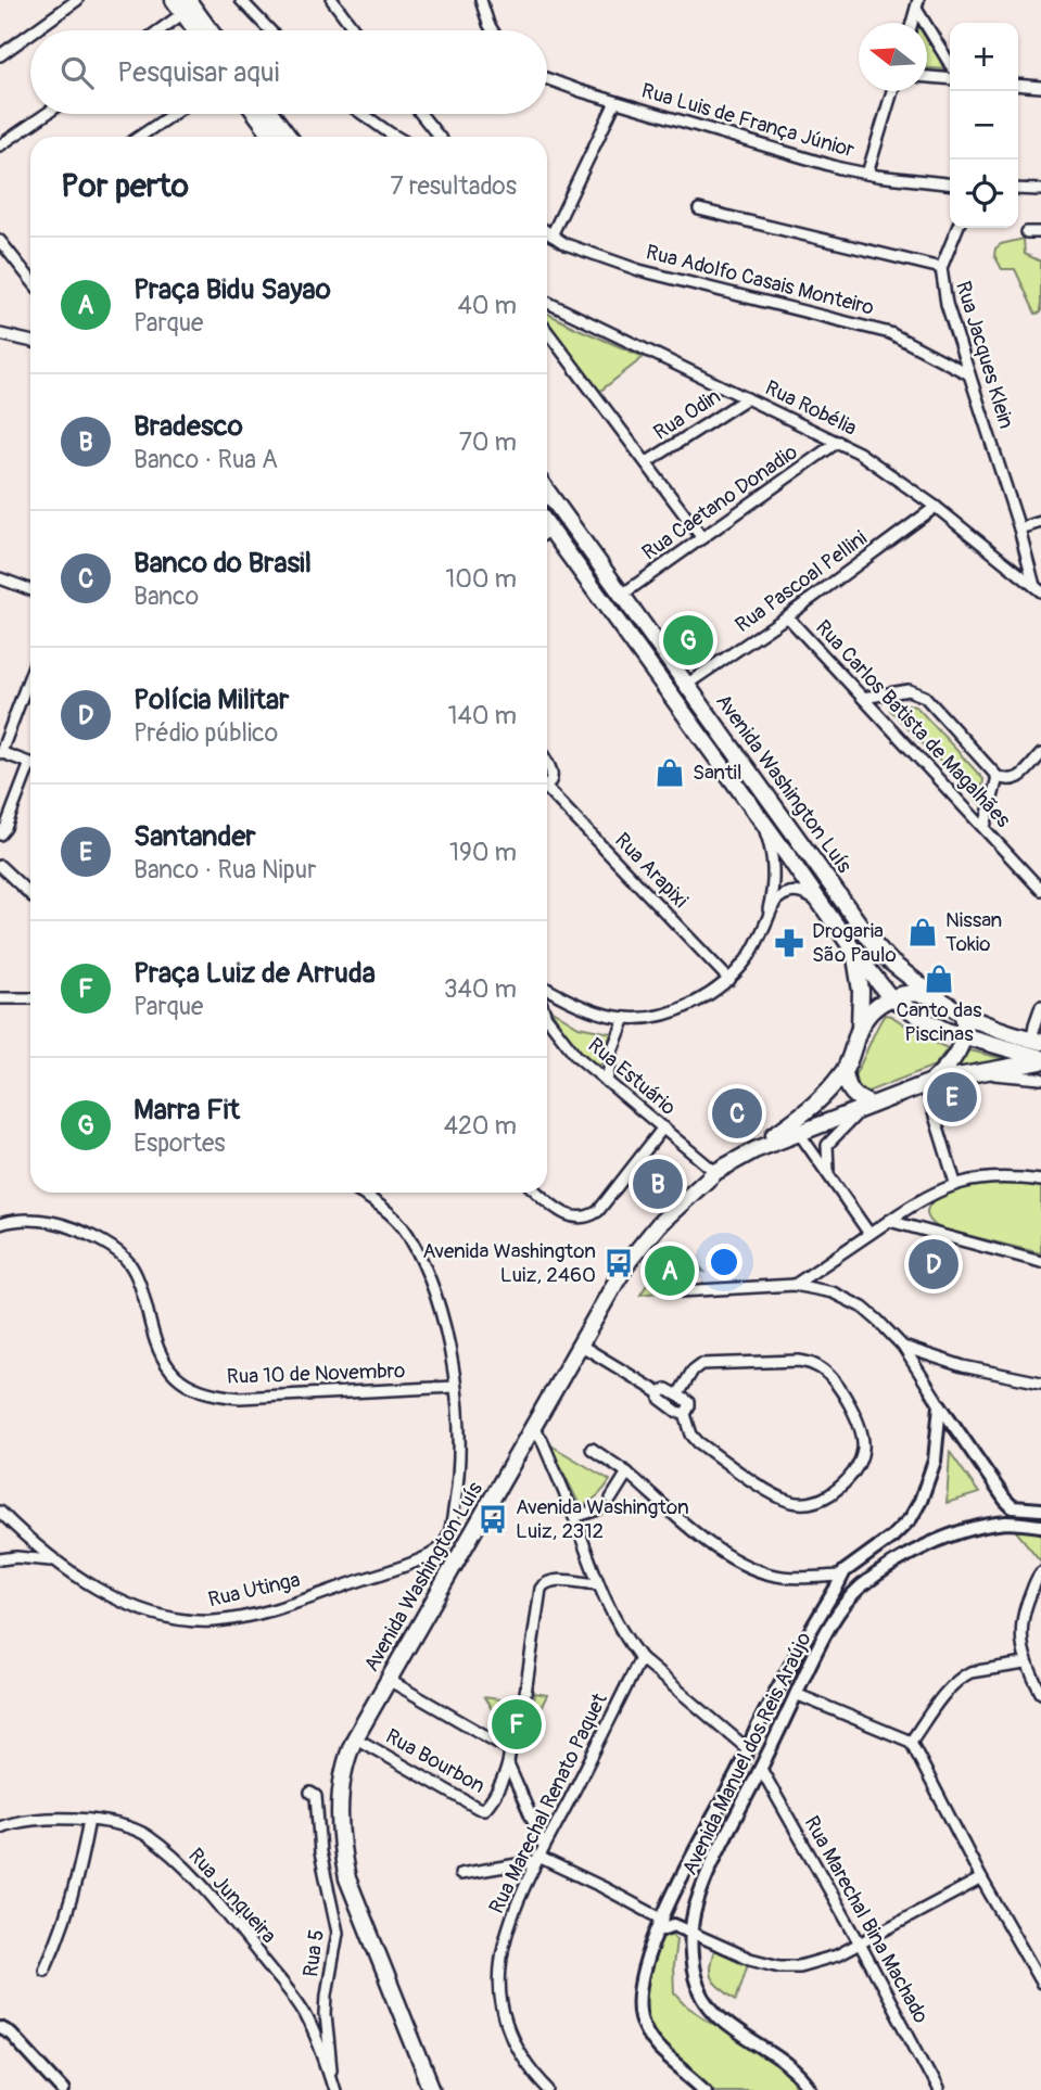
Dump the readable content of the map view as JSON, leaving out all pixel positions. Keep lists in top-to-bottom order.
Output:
{
  "streets": {
    "main road": ["Avenida Washington Luís"],
    "street": [
      "Rua Luis de França Júnior",
      "Rua Adolfo Casais Monteiro",
      "Rua Jacques Klein",
      "Rua Robélia",
      "Rua Odin",
      "Rua Caetano Donadio",
      "Rua Pascoal Pellini",
      "Rua Carlos Batista de Magalhães",
      "Rua Arapixi",
      "Rua Estuário",
      "Rua 10 de Novembro",
      "Rua Utinga",
      "Avenida Manuel dos Reis Araújo",
      "Rua Bourbon",
      "Rua Marechal Renato Paquet",
      "Rua Junqueira",
      "Rua Marechal Bina Machado",
      "Rua 5"
    ]
  },
  "crossings": [
    ["Rua Adolfo Casais Monteiro", "Rua Jacques Klein"],
    ["Rua Jacques Klein", "Rua Robélia"],
    ["Rua Robélia", "Rua Odin"],
    ["Rua Robélia", "Rua Caetano Donadio"],
    ["Rua Robélia", "Rua Pascoal Pellini"],
    ["Rua Caetano Donadio", "Avenida Washington Luís"],
    ["Rua Pascoal Pellini", "Rua Carlos Batista de Magalhães"],
    ["Rua Pascoal Pellini", "Avenida Washington Luís"],
    ["Avenida Washington Luís", "Rua Estuário"],
    ["Rua 10 de Novembro", "Rua Utinga"],
    ["Avenida Manuel dos Reis Araújo", "Rua Marechal Bina Machado"],
    ["Rua Junqueira", "Rua 5"]
  ],
  "places": {
    "shop": ["Santil", "Nissan Tokio", "Canto das Piscinas"],
    "pharmacy": ["Drogaria São Paulo"],
    "bus stop": ["Avenida Washington Luiz, 2460", "Avenida Washington Luiz, 2312"]
  },
  "north": "left",
  "page": {
    "map_buttons": ["+", "−"],
    "search": "Pesquisar aqui",
    "heading": ["Por perto", "7 resultados"],
    "list": [
      {
        "mark": "A",
        "name": "Praça Bidu Sayao",
        "note": "Parque",
        "value": "40 m"
      },
      {
        "mark": "B",
        "name": "Bradesco",
        "note": "Banco · Rua A",
        "value": "70 m"
      },
      {
        "mark": "C",
        "name": "Banco do Brasil",
        "note": "Banco",
        "value": "100 m"
      },
      {
        "mark": "D",
        "name": "Polícia Militar",
        "note": "Prédio público",
        "value": "140 m"
      },
      {
        "mark": "E",
        "name": "Santander",
        "note": "Banco · Rua Nipur",
        "value": "190 m"
      },
      {
        "mark": "F",
        "name": "Praça Luiz de Arruda",
        "note": "Parque",
        "value": "340 m"
      },
      {
        "mark": "G",
        "name": "Marra Fit",
        "note": "Esportes",
        "value": "420 m"
      }
    ],
    "pins": [
      "G",
      "E",
      "C",
      "B",
      "D",
      "A",
      "F"
    ]
  }
}
